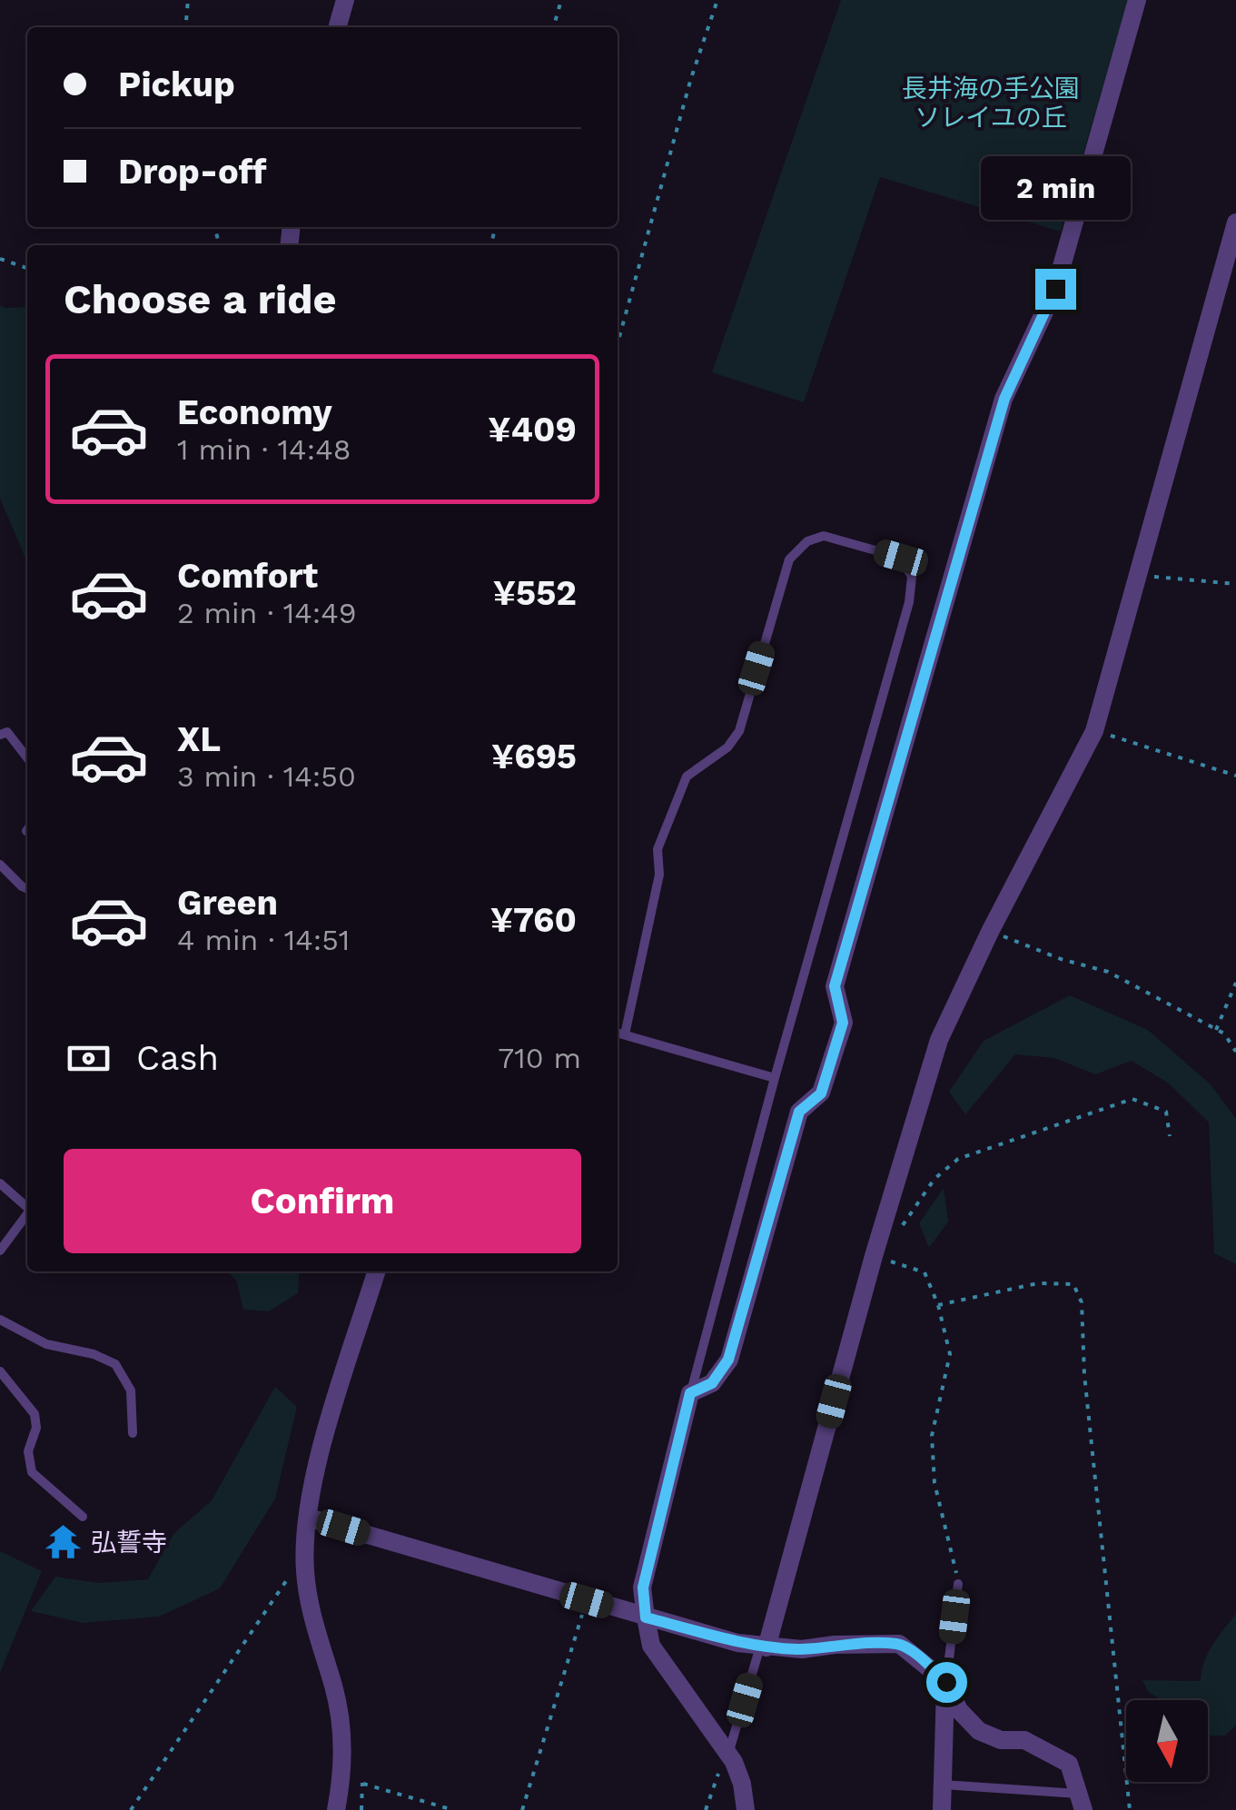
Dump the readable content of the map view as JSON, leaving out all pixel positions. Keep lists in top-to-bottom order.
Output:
{
  "parks": ["長井海の手公園 ソレイユの丘"],
  "places": {
    "temple": ["弘誓寺"]
  },
  "north": "bottom",
  "page": {
    "banner": ["Pickup", "Drop-off"],
    "bubble": "2 min",
    "heading": "Choose a ride",
    "list": [
      {
        "name": "Economy",
        "note": "1 min · 14:48",
        "value": "¥409"
      },
      {
        "name": "Comfort",
        "note": "2 min · 14:49",
        "value": "¥552"
      },
      {
        "name": "XL",
        "note": "3 min · 14:50",
        "value": "¥695"
      },
      {
        "name": "Green",
        "note": "4 min · 14:51",
        "value": "¥760"
      }
    ],
    "pay": ["Cash", "710 m"],
    "buttons": "Confirm"
  }
}
